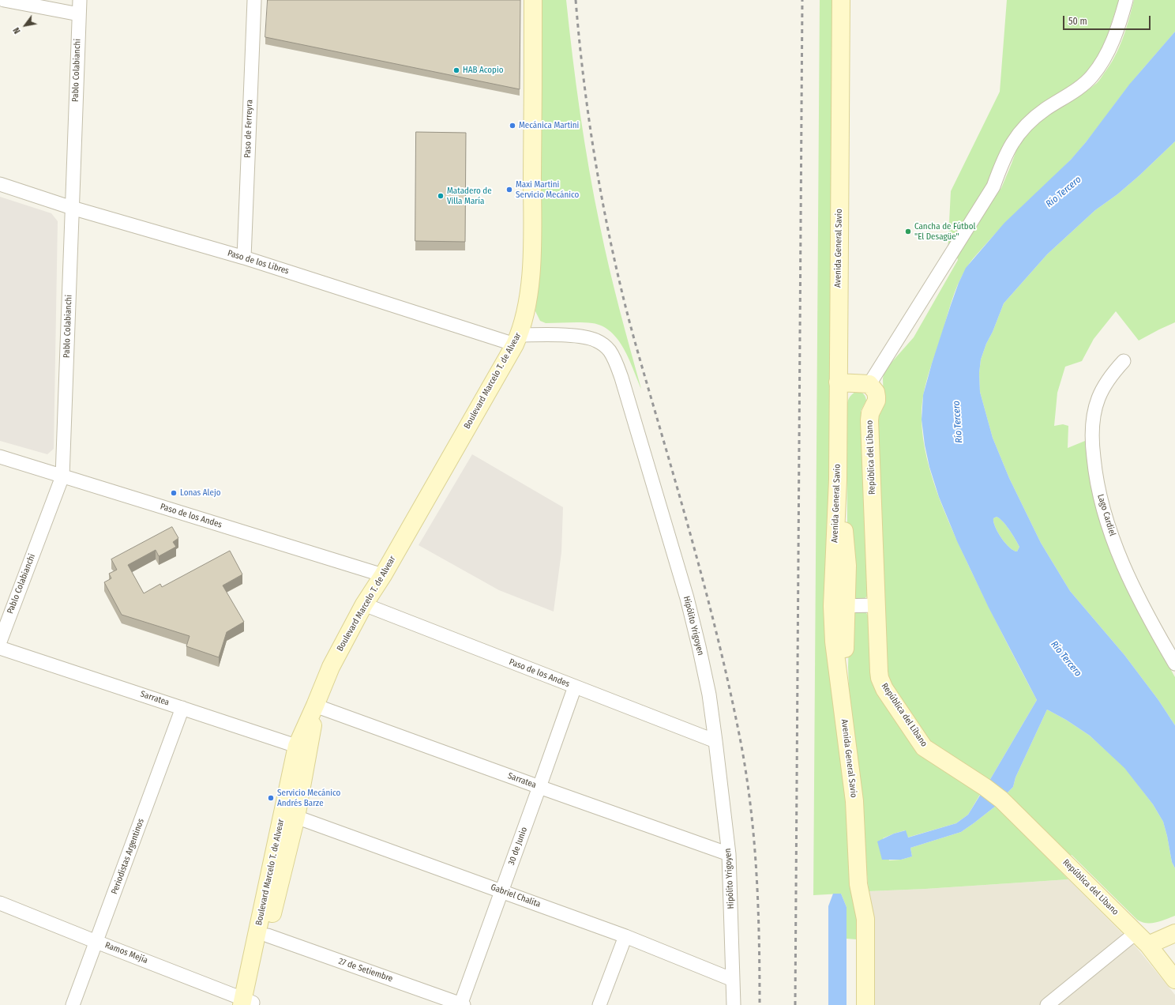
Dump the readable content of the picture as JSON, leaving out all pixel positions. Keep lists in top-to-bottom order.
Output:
{
  "streets": {
    "main road": ["Avenida General Savio", "Boulevard Marcelo T. de Alvear", "República del Líbano"],
    "street": [
      "Pablo Colabianchi",
      "Paso de Ferreyra",
      "Paso de los Libres",
      "Lago Cardiel",
      "Paso de los Andes",
      "Hipólito Yrigoyen",
      "Sarratea",
      "30 de Junio",
      "Periodistas Argentinos",
      "Gabriel Chalita",
      "Ramos Mejía",
      "27 de Setiembre"
    ]
  },
  "crossings": [
    ["Pablo Colabianchi", "Paso de los Libres"],
    ["Pablo Colabianchi", "Paso de los Andes"],
    ["Paso de Ferreyra", "Paso de los Libres"],
    ["Paso de los Libres", "Boulevard Marcelo T. de Alvear"],
    ["Paso de los Libres", "Hipólito Yrigoyen"],
    ["Boulevard Marcelo T. de Alvear", "Paso de los Andes"],
    ["Boulevard Marcelo T. de Alvear", "Hipólito Yrigoyen"],
    ["Boulevard Marcelo T. de Alvear", "Sarratea"],
    ["Boulevard Marcelo T. de Alvear", "Gabriel Chalita"],
    ["Boulevard Marcelo T. de Alvear", "Ramos Mejía"],
    ["Boulevard Marcelo T. de Alvear", "27 de Setiembre"],
    ["Paso de los Andes", "Hipólito Yrigoyen"],
    ["Paso de los Andes", "30 de Junio"],
    ["Hipólito Yrigoyen", "Sarratea"],
    ["Hipólito Yrigoyen", "Gabriel Chalita"],
    ["Sarratea", "30 de Junio"],
    ["Sarratea", "Periodistas Argentinos"],
    ["30 de Junio", "Gabriel Chalita"],
    ["30 de Junio", "27 de Setiembre"],
    ["Periodistas Argentinos", "Ramos Mejía"]
  ],
  "water": ["Río Tercero"],
  "places": [
    "HAB Acopio",
    "Mecánica Martini",
    "Maxi Martini Servicio Mecánico",
    "Matadero de Villa María",
    "Cancha de Fútbol \"El Desagüe\"",
    "Lonas Alejo",
    "Servicio Mecánico Andrés Barze"
  ],
  "scale_bar": "50 m",
  "north": "bottom left"
}
